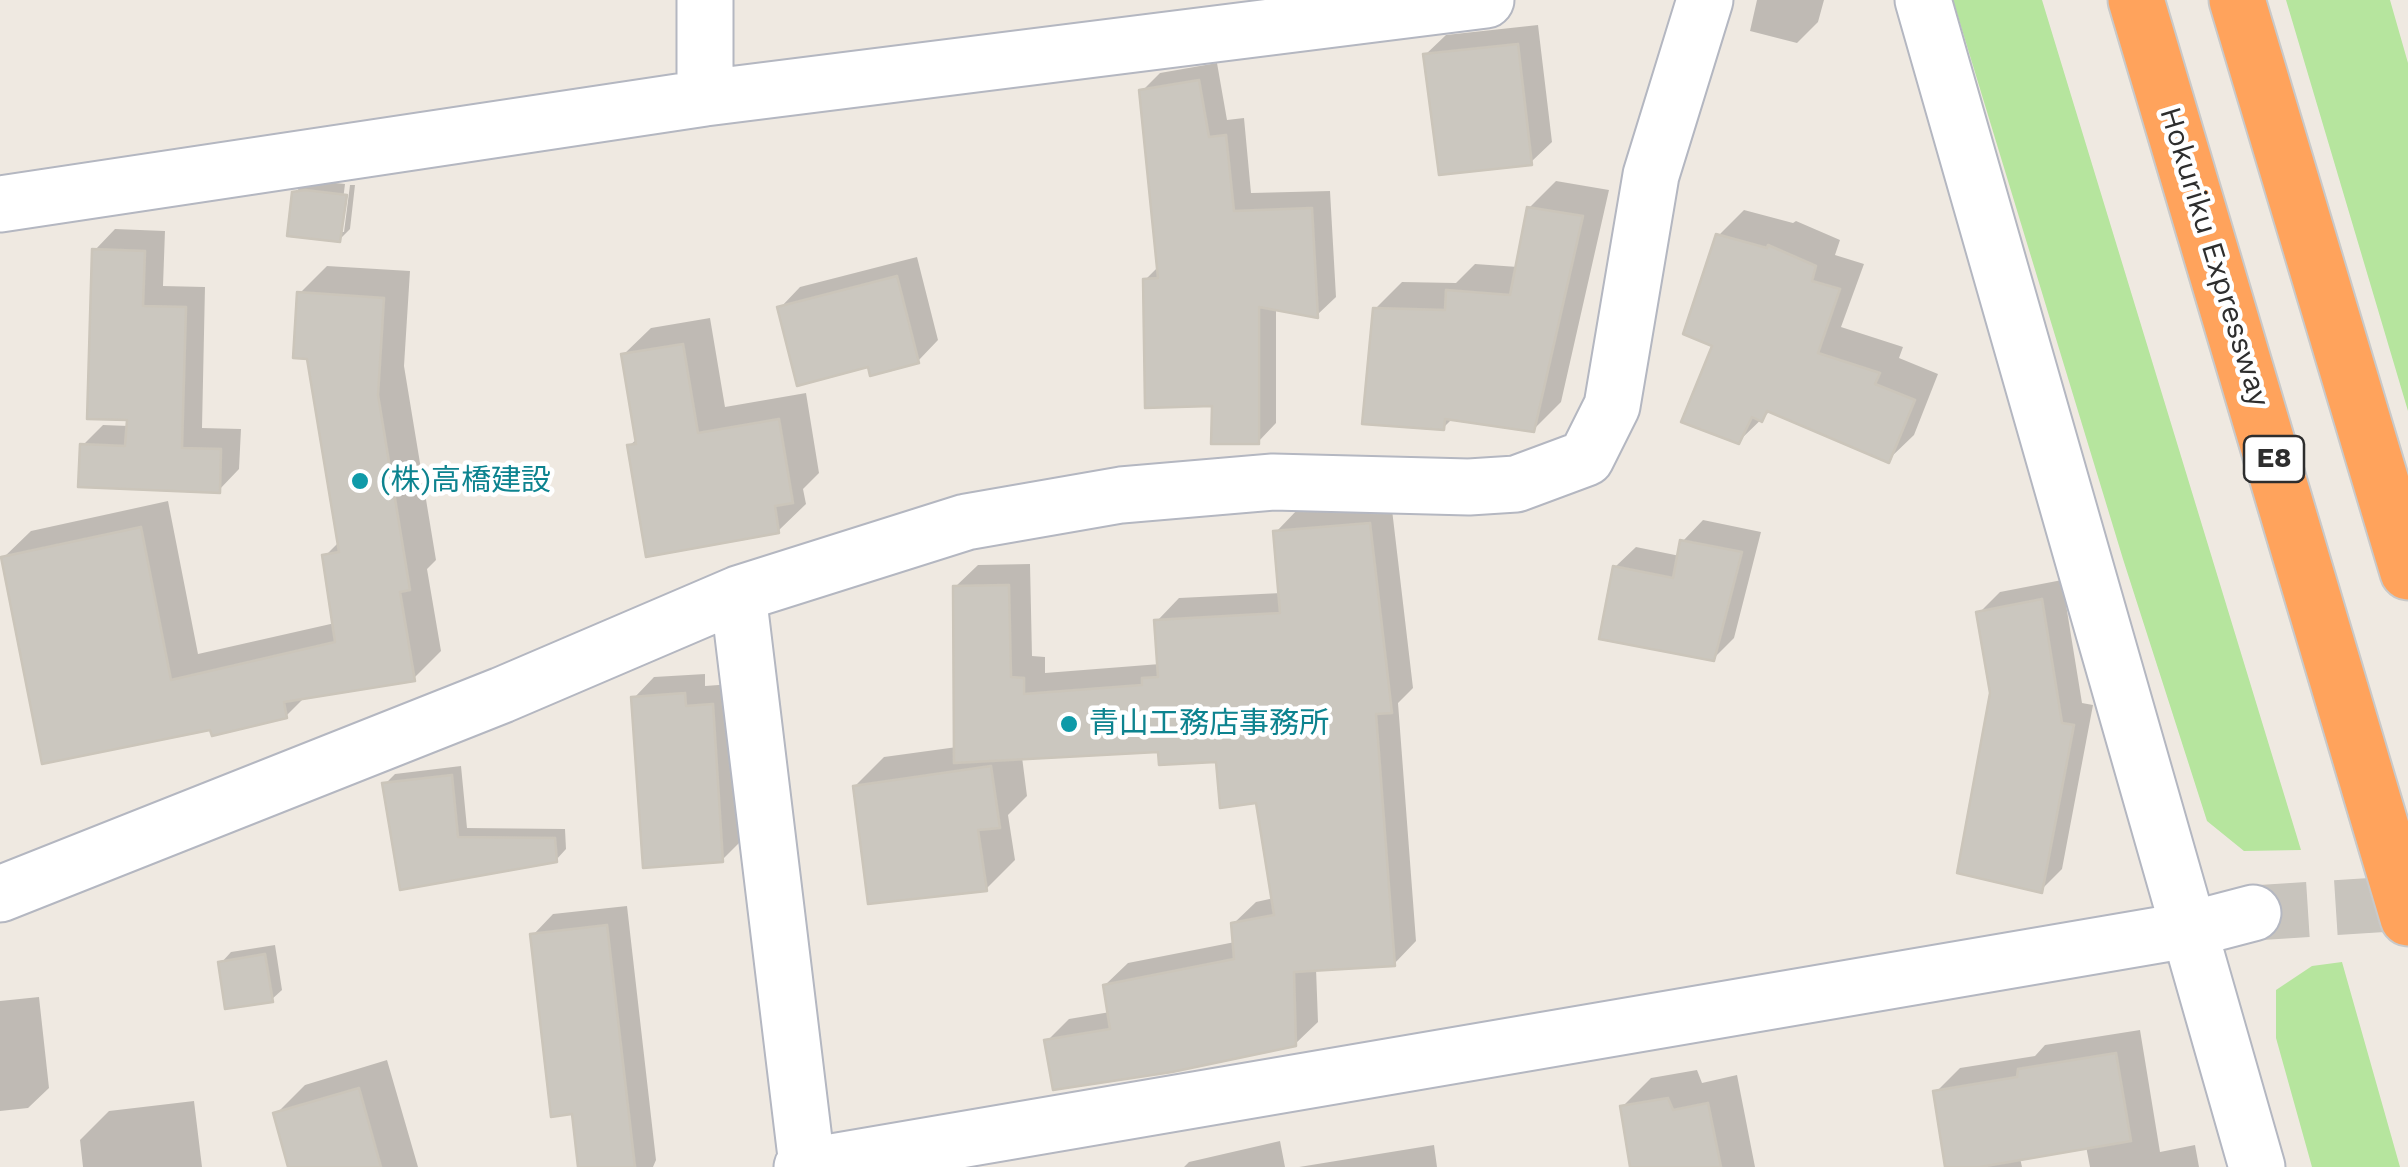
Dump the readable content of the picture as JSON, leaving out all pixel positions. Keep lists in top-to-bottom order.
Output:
{
  "streets": {
    "highway": ["Hokuriku Expressway", "E8"]
  },
  "places": ["(株)高橋建設", "青山工務店事務所"]
}
